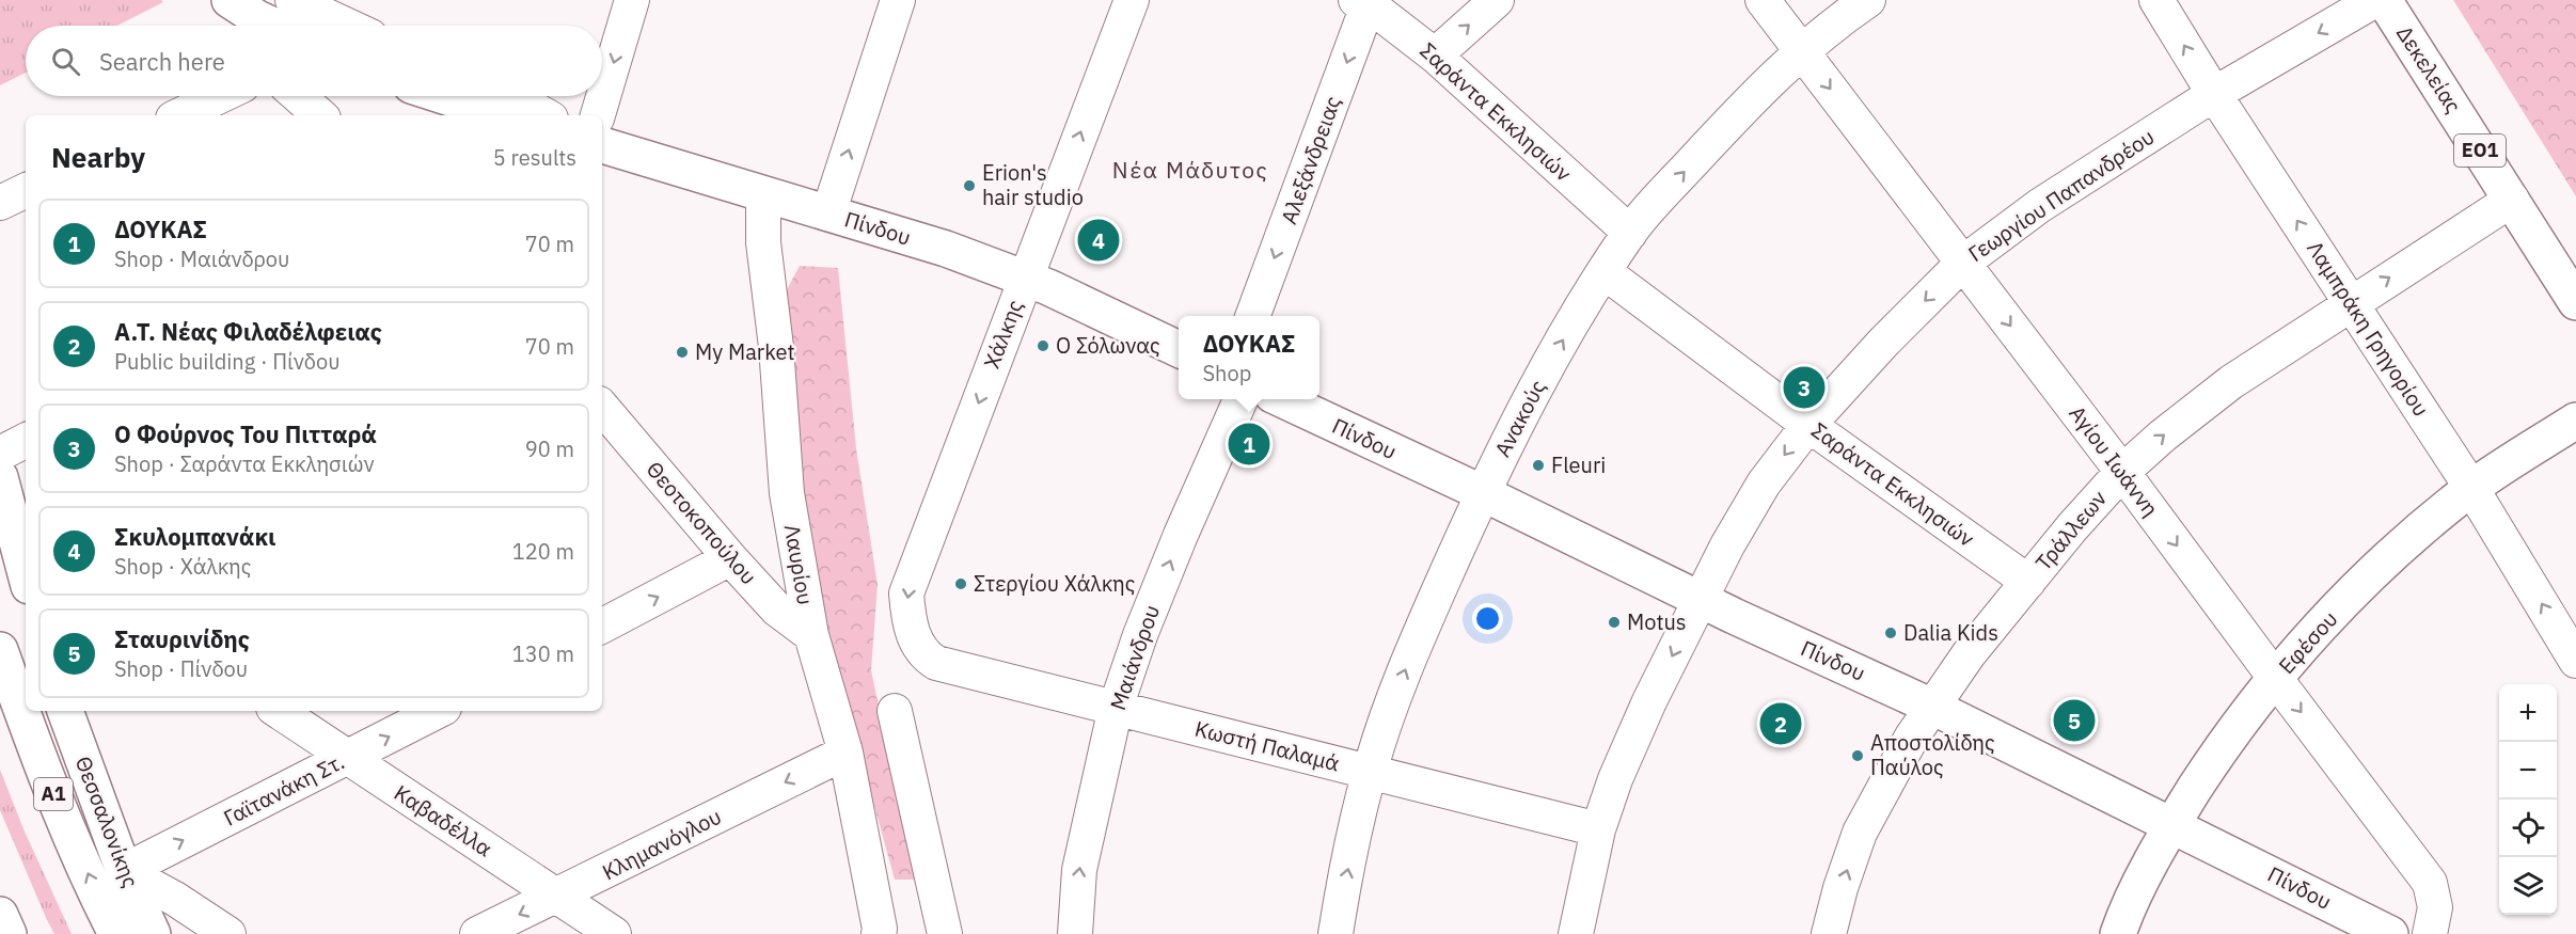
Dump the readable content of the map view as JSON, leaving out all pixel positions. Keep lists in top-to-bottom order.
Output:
{
  "streets": {
    "main road": [
      "Δεκελείας",
      "ΕΟ1",
      "Πίνδου",
      "Εφέσου",
      "Α1",
      "Θεσσαλονίκης"
    ],
    "street": [
      "Σαράντα Εκκλησιών",
      "Αλεξάνδρειας",
      "Γεωργίου Παπανδρέου",
      "Λαμπράκη Γρηγορίου",
      "Χάλκης",
      "Ανακούς",
      "Αγίου Ιωάννη",
      "Θεοτοκοπούλου",
      "Τράλλεων",
      "Λαυρίου",
      "Μαιάνδρου",
      "Κωστή Παλαμά",
      "Γαϊτανάκη Στ.",
      "Καβαδέλλα",
      "Κλημανόγλου"
    ]
  },
  "crossings": [
    ["Δεκελείας", "Τράλλεων"],
    ["Σαράντα Εκκλησιών", "Αλεξάνδρειας"],
    ["Σαράντα Εκκλησιών", "Γεωργίου Παπανδρέου"],
    ["Σαράντα Εκκλησιών", "Ανακούς"],
    ["Σαράντα Εκκλησιών", "Τράλλεων"],
    ["Γεωργίου Παπανδρέου", "Πίνδου"],
    ["Γεωργίου Παπανδρέου", "Λαμπράκη Γρηγορίου"],
    ["Γεωργίου Παπανδρέου", "Αγίου Ιωάννη"],
    ["Γεωργίου Παπανδρέου", "Κωστή Παλαμά"],
    ["Πίνδου", "Χάλκης"],
    ["Πίνδου", "Ανακούς"],
    ["Πίνδου", "Τράλλεων"],
    ["Πίνδου", "Λαυρίου"],
    ["Πίνδου", "Εφέσου"],
    ["Λαμπράκη Γρηγορίου", "Τράλλεων"],
    ["Λαμπράκη Γρηγορίου", "Εφέσου"],
    ["Χάλκης", "Κωστή Παλαμά"],
    ["Ανακούς", "Αγίου Ιωάννη"],
    ["Ανακούς", "Κωστή Παλαμά"],
    ["Αγίου Ιωάννη", "Τράλλεων"],
    ["Αγίου Ιωάννη", "Εφέσου"],
    ["Θεοτοκοπούλου", "Λαυρίου"],
    ["Λαυρίου", "Κλημανόγλου"],
    ["Μαιάνδρου", "Κωστή Παλαμά"],
    ["Γαϊτανάκη Στ.", "Καβαδέλλα"],
    ["Γαϊτανάκη Στ.", "Θεσσαλονίκης"],
    ["Καβαδέλλα", "Κλημανόγλου"]
  ],
  "one_way": [
    "Αλεξάνδρειας",
    "Γεωργίου Παπανδρέου",
    "Λαμπράκη Γρηγορίου",
    "Ανακούς",
    "Αγίου Ιωάννη",
    "Τράλλεων",
    "Μαιάνδρου",
    "Γαϊτανάκη Στ."
  ],
  "districts": ["Νέα Μάδυτος"],
  "places": [
    "Erion's hair studio",
    "Ο Σόλωνας",
    "My Market",
    "Fleuri",
    "Στεργίου Χάλκης",
    "Motus",
    "Dalia Kids",
    "Αποστολίδης Παύλος"
  ],
  "page": {
    "search": "Search here",
    "heading": ["Nearby", "5 results"],
    "list": [
      {
        "mark": "1",
        "name": "ΔΟΥΚΑΣ",
        "note": "Shop · Μαιάνδρου",
        "value": "70 m"
      },
      {
        "mark": "2",
        "name": "Α.Τ. Νέας Φιλαδέλφειας",
        "note": "Public building · Πίνδου",
        "value": "70 m"
      },
      {
        "mark": "3",
        "name": "Ο Φούρνος Του Πιτταρά",
        "note": "Shop · Σαράντα Εκκλησιών",
        "value": "90 m"
      },
      {
        "mark": "4",
        "name": "Σκυλομπανάκι",
        "note": "Shop · Χάλκης",
        "value": "120 m"
      },
      {
        "mark": "5",
        "name": "Σταυρινίδης",
        "note": "Shop · Πίνδου",
        "value": "130 m"
      }
    ],
    "pins": [
      "4",
      "3",
      "1",
      "5",
      "2"
    ],
    "popup": ["ΔΟΥΚΑΣ", "Shop"],
    "map_buttons": ["+", "−"]
  }
}
